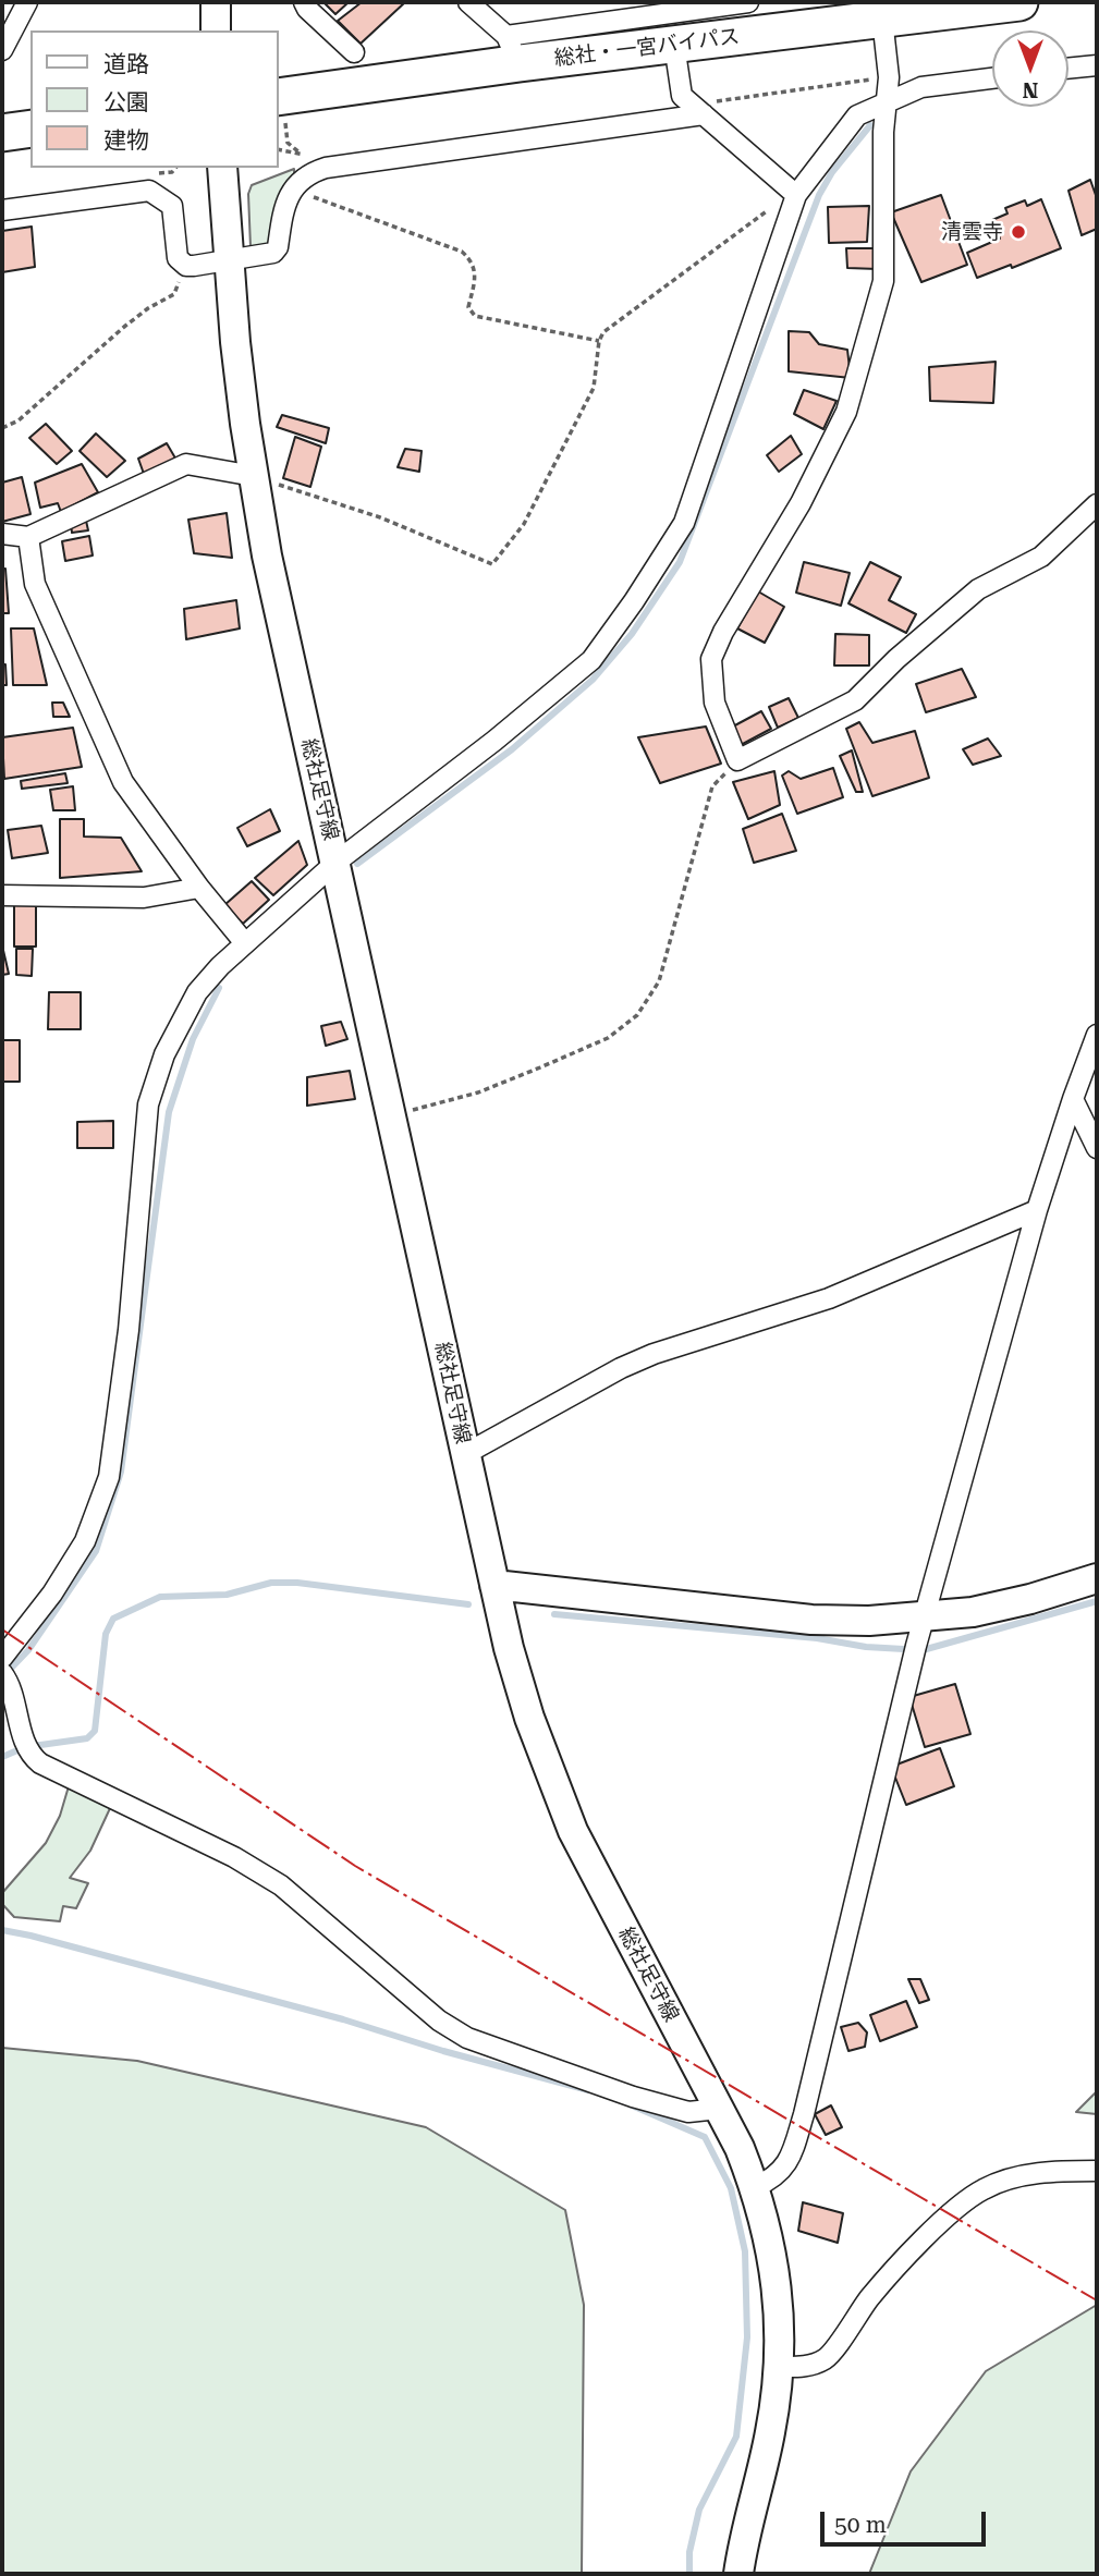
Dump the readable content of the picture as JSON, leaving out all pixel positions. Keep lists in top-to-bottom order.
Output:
{
  "streets": {
    "highway": ["総社・一宮バイパス"],
    "main road": ["総社足守線"]
  },
  "places": ["清雲寺"],
  "legend": ["道路", "公園", "建物"],
  "scale_bar": "50 m",
  "north": "bottom"
}
